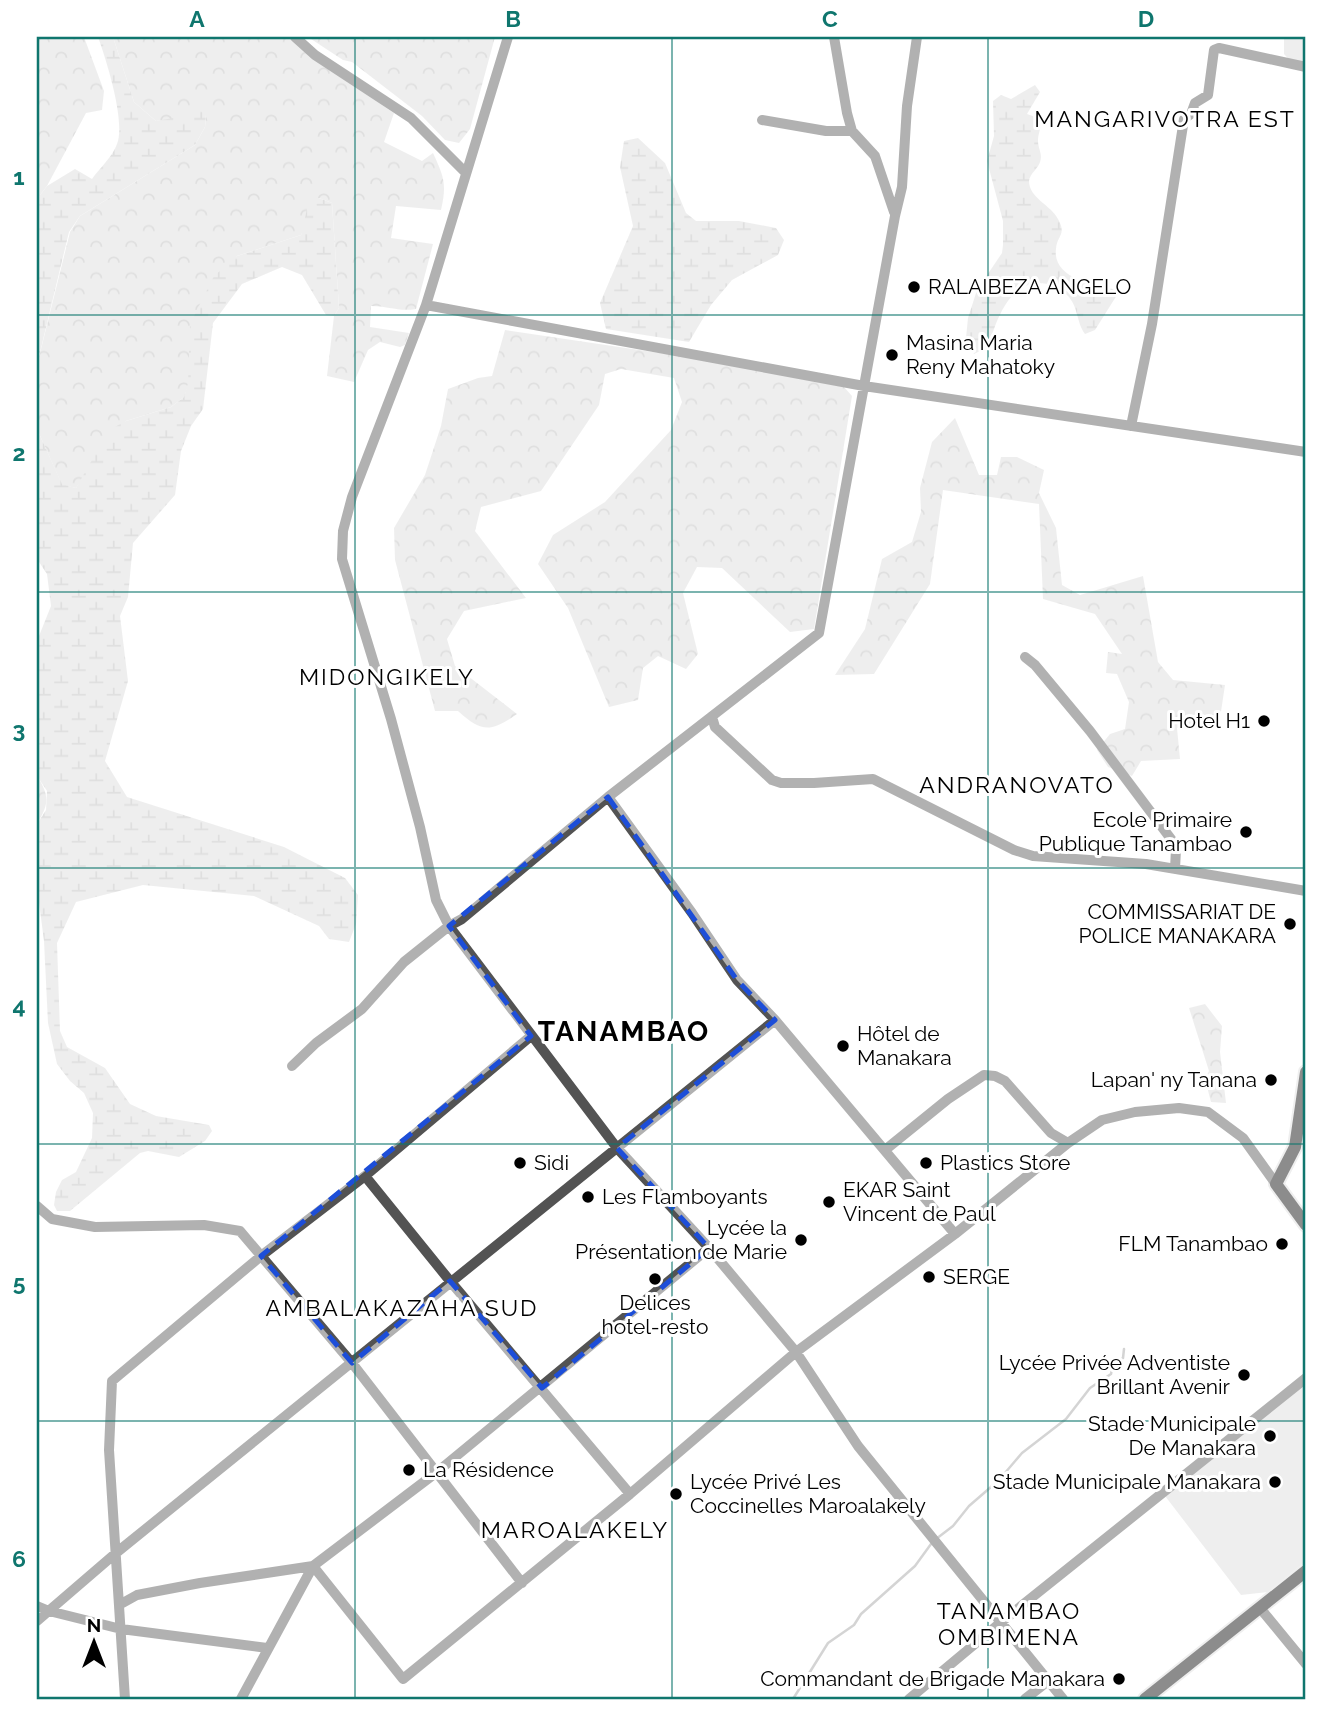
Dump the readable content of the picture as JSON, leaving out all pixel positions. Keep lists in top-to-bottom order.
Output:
{
  "districts": [
    "MANGARIVOTRA EST",
    "MIDONGIKELY",
    "ANDRANOVATO",
    "TANAMBAO",
    "AMBALAKAZAHA SUD",
    "MAROALAKELY",
    "TANAMBAO OMBIMENA"
  ],
  "places": [
    "RALAIBEZA ANGELO",
    "Masina Maria Reny Mahatoky",
    "Hotel H1",
    "Ecole Primaire Publique Tanambao",
    "COMMISSARIAT DE POLICE MANAKARA",
    "Hôtel de Manakara",
    "Lapan' ny Tanana",
    "Sidi",
    "Plastics Store",
    "Les Flamboyants",
    "EKAR Saint Vincent de Paul",
    "Lycée la Présentation de Marie",
    "FLM Tanambao",
    "SERGE",
    "Delices hotel-resto",
    "Lycée Privée Adventiste Brillant Avenir",
    "Stade Municipale De Manakara",
    "La Résidence",
    "Stade Municipale Manakara",
    "Lycée Privé Les Coccinelles Maroalakely",
    "Commandant de Brigade Manakara"
  ],
  "north": "top",
  "grid": {
    "columns": [
      "A",
      "B",
      "C",
      "D"
    ],
    "rows": [
      "1",
      "2",
      "3",
      "4",
      "5",
      "6"
    ]
  }
}
